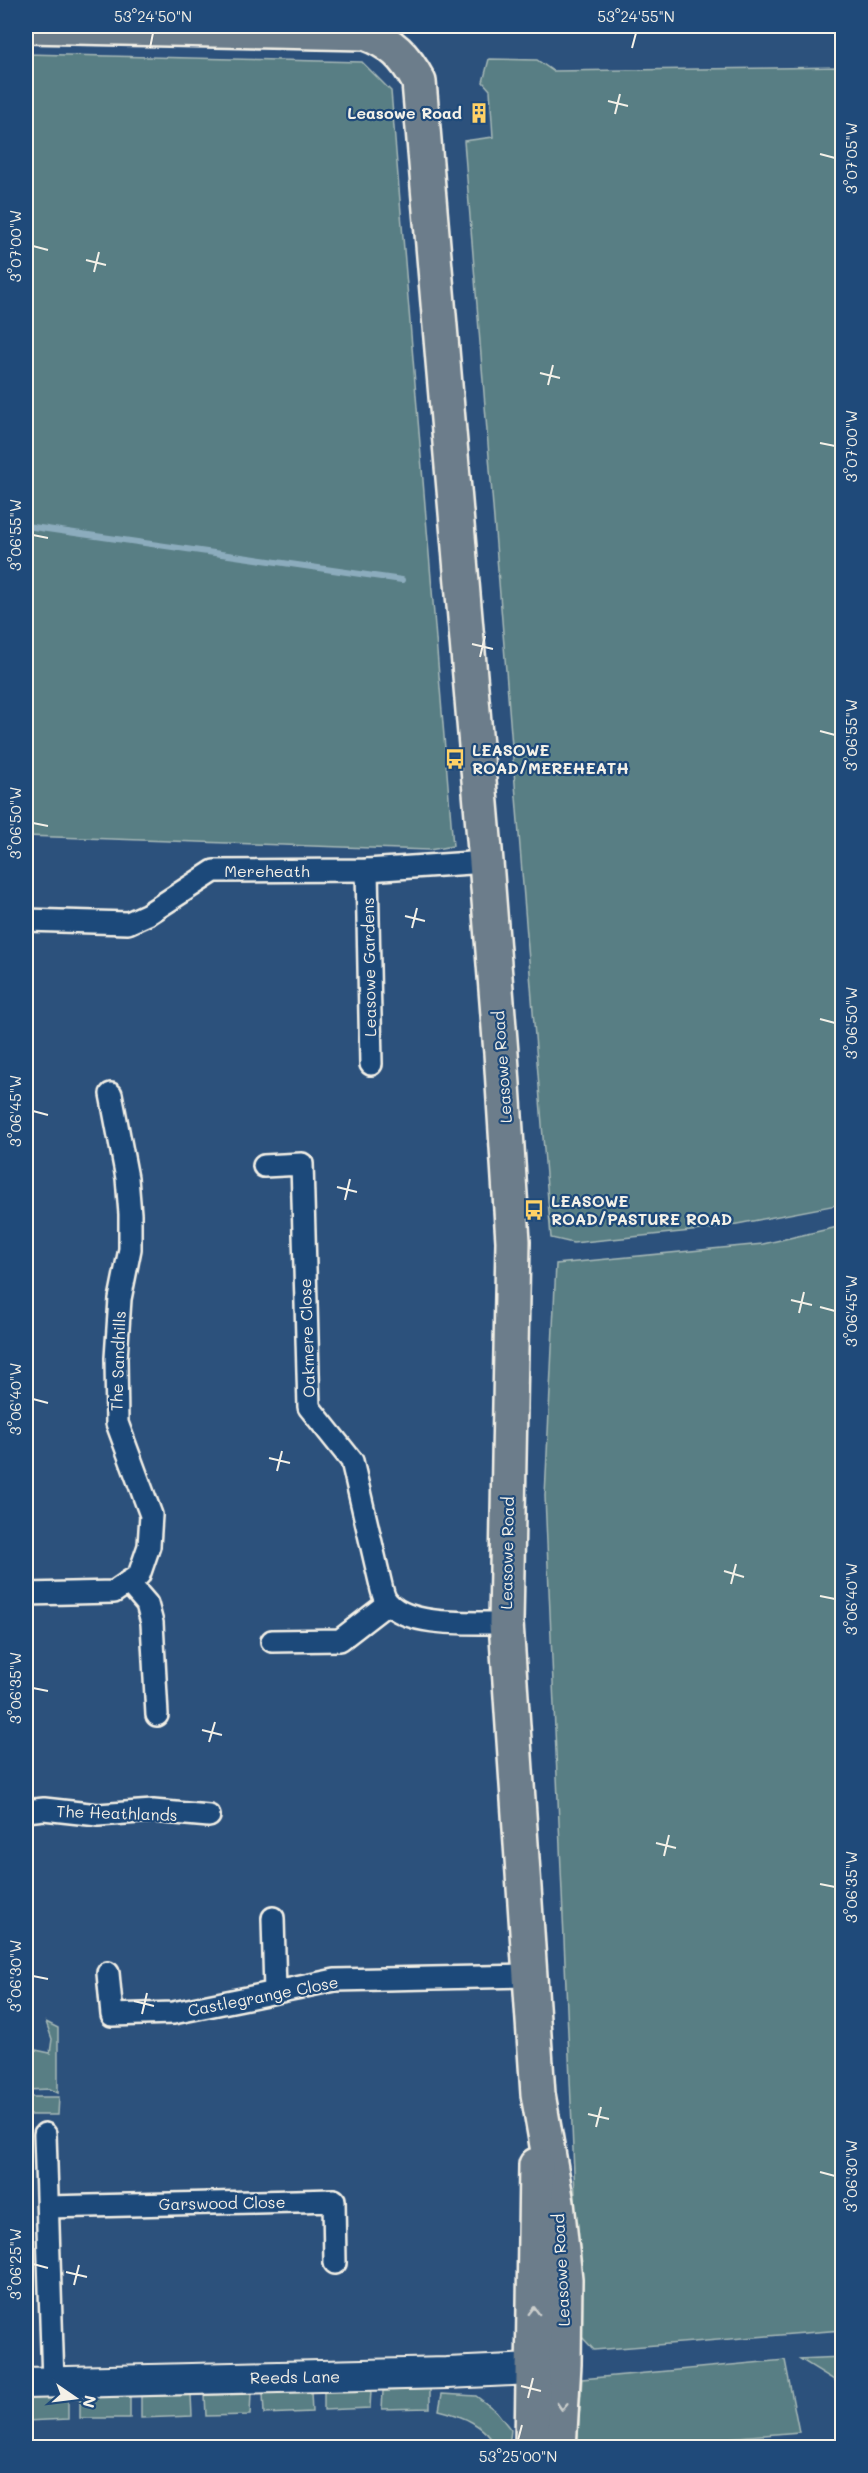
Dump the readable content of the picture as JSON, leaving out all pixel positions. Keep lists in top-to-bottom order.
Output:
{
  "streets": {
    "main road": ["Leasowe Road"],
    "street": [
      "Mereheath",
      "Leasowe Gardens",
      "Oakmere Close",
      "The Sandhills",
      "The Heathlands",
      "Castlegrange Close",
      "Garswood Close",
      "Reeds Lane"
    ]
  },
  "crossings": [
    ["Mereheath", "Leasowe Gardens"],
    ["Mereheath", "Leasowe Road"],
    ["Leasowe Road", "Castlegrange Close"],
    ["Leasowe Road", "Reeds Lane"]
  ],
  "places": {
    "building": ["Leasowe Road"],
    "bus stop": ["LEASOWE ROAD/MEREHEATH", "LEASOWE ROAD/PASTURE ROAD"]
  },
  "north": "right",
  "coordinates": [
    "53°24'50\"N",
    "53°24'55\"N",
    "3°07'05\"W",
    "3°07'00\"W",
    "3°06'55\"W",
    "3°06'50\"W",
    "3°06'45\"W",
    "3°06'40\"W",
    "3°06'35\"W",
    "3°06'30\"W",
    "3°06'25\"W",
    "53°25'00\"N"
  ]
}
